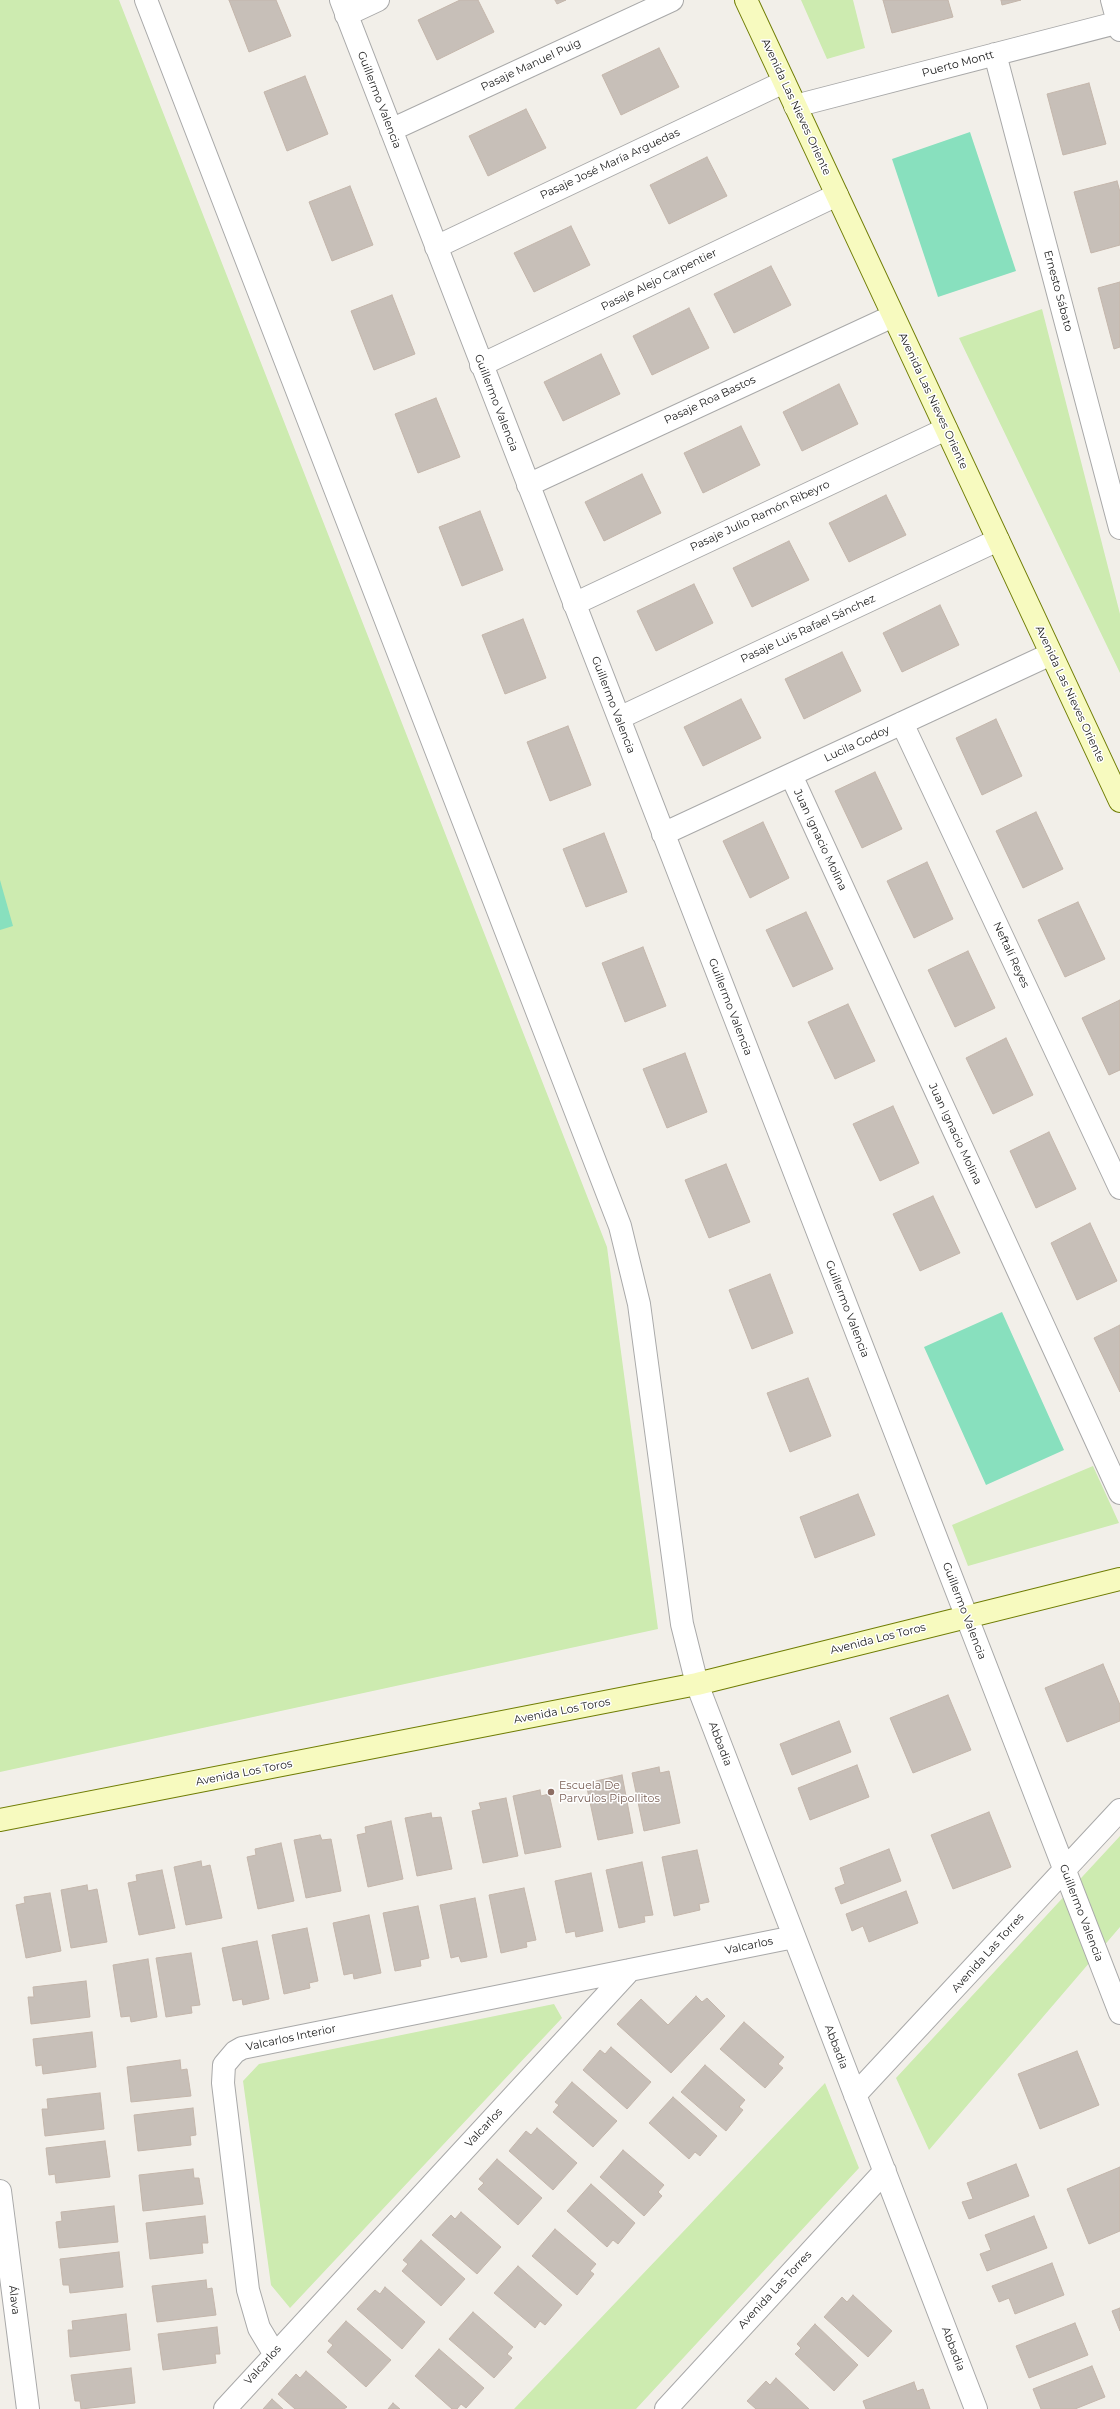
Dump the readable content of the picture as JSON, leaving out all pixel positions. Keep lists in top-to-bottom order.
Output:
{
  "streets": {
    "main road": ["Avenida Las Nieves Oriente", "Avenida Los Toros"],
    "street": [
      "Puerto Montt",
      "Pasaje Manuel Puig",
      "Guillermo Valencia",
      "Pasaje José María Arguedas",
      "Pasaje Alejo Carpentier",
      "Ernesto Sábato",
      "Pasaje Roa Bastos",
      "Pasaje Julio Ramón Ribeyro",
      "Pasaje Luis Rafael Sánchez",
      "Lucila Godoy",
      "Juan Ignacio Molina",
      "Neftalí Reyes",
      "Abbadia",
      "Valcarlos",
      "Avenida Las Torres",
      "Valcarlos Interior",
      "Álava"
    ]
  },
  "crossings": [
    ["Puerto Montt", "Avenida Las Nieves Oriente"],
    ["Puerto Montt", "Ernesto Sábato"],
    ["Pasaje Manuel Puig", "Guillermo Valencia"],
    ["Guillermo Valencia", "Pasaje José María Arguedas"],
    ["Guillermo Valencia", "Pasaje Alejo Carpentier"],
    ["Guillermo Valencia", "Pasaje Roa Bastos"],
    ["Guillermo Valencia", "Pasaje Julio Ramón Ribeyro"],
    ["Guillermo Valencia", "Pasaje Luis Rafael Sánchez"],
    ["Guillermo Valencia", "Lucila Godoy"],
    ["Guillermo Valencia", "Avenida Los Toros"],
    ["Guillermo Valencia", "Avenida Las Torres"],
    ["Avenida Las Nieves Oriente", "Pasaje José María Arguedas"],
    ["Avenida Las Nieves Oriente", "Pasaje Alejo Carpentier"],
    ["Avenida Las Nieves Oriente", "Pasaje Roa Bastos"],
    ["Avenida Las Nieves Oriente", "Pasaje Julio Ramón Ribeyro"],
    ["Avenida Las Nieves Oriente", "Pasaje Luis Rafael Sánchez"],
    ["Avenida Las Nieves Oriente", "Lucila Godoy"],
    ["Lucila Godoy", "Juan Ignacio Molina"],
    ["Lucila Godoy", "Neftalí Reyes"],
    ["Avenida Los Toros", "Abbadia"],
    ["Abbadia", "Valcarlos"],
    ["Abbadia", "Avenida Las Torres"],
    ["Valcarlos", "Valcarlos Interior"]
  ],
  "places": ["Escuela De Parvulos Pipollitos"]
}
